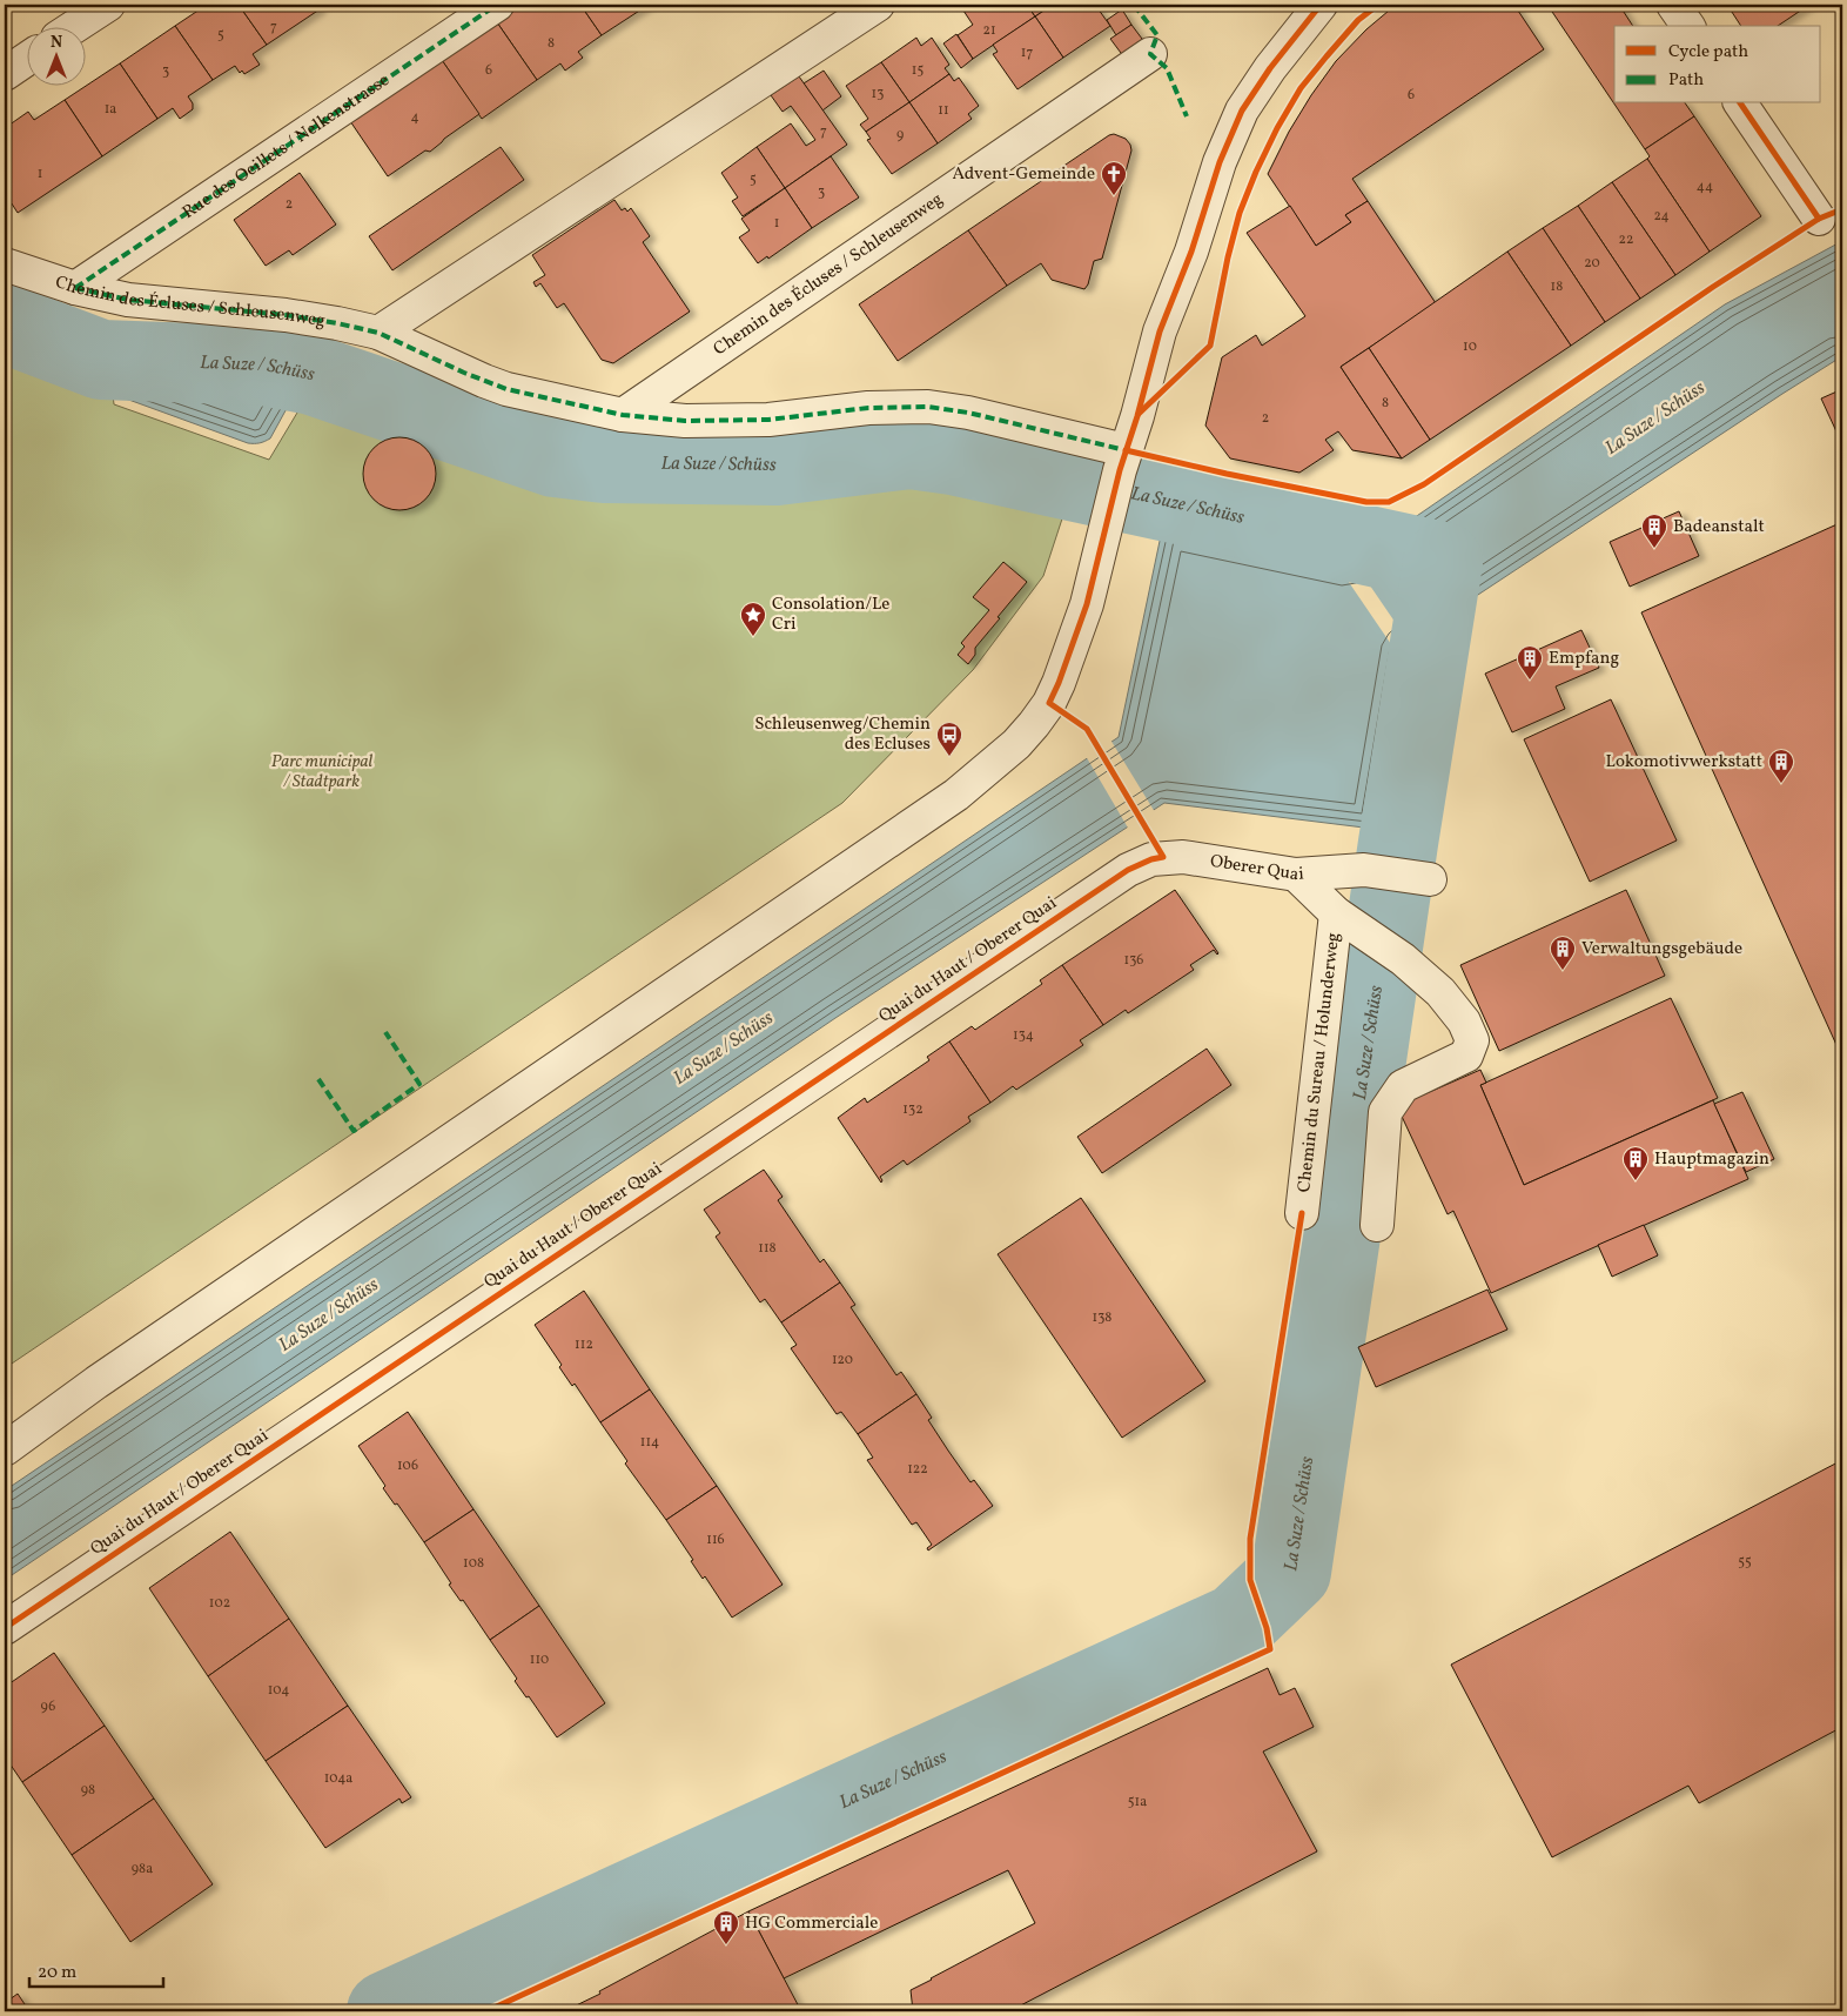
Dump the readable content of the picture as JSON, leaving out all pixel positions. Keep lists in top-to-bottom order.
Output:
{
  "streets": {
    "street": [
      "Rue des Oeillets / Nelkenstrasse",
      "Chemin des Écluses / Schleusenweg",
      "Oberer Quai",
      "Quai du Haut / Oberer Quai",
      "Chemin du Sureau / Holunderweg"
    ]
  },
  "crossings": [
    ["Rue des Oeillets / Nelkenstrasse", "Chemin des Écluses / Schleusenweg"],
    ["Oberer Quai", "Quai du Haut / Oberer Quai"],
    ["Oberer Quai", "Chemin du Sureau / Holunderweg"]
  ],
  "water": ["La Suze / Schüss"],
  "parks": ["Parc municipal / Stadtpark"],
  "places": {
    "church": ["Advent-Gemeinde"],
    "building": [
      "Badeanstalt",
      "Empfang",
      "Lokomotivwerkstatt",
      "Verwaltungsgebäude",
      "Hauptmagazin",
      "HG Commerciale"
    ],
    "place": ["Consolation/Le Cri"],
    "bus stop": ["Schleusenweg/Chemin des Ecluses"]
  },
  "house_numbers": [
    "7",
    "21",
    "5",
    "8",
    "17",
    "6",
    "15",
    "3",
    "13",
    "6",
    "1a",
    "11",
    "4",
    "7",
    "9",
    "1",
    "5",
    "44",
    "3",
    "2",
    "24",
    "1",
    "22",
    "20",
    "18",
    "10",
    "8",
    "2",
    "136",
    "134",
    "132",
    "118",
    "138",
    "112",
    "120",
    "114",
    "106",
    "122",
    "116",
    "55",
    "108",
    "102",
    "110",
    "104",
    "96",
    "104a",
    "98",
    "51a",
    "98a"
  ],
  "legend": ["Cycle path", "Path"],
  "scale_bar": "20 m",
  "north": "top"
}
